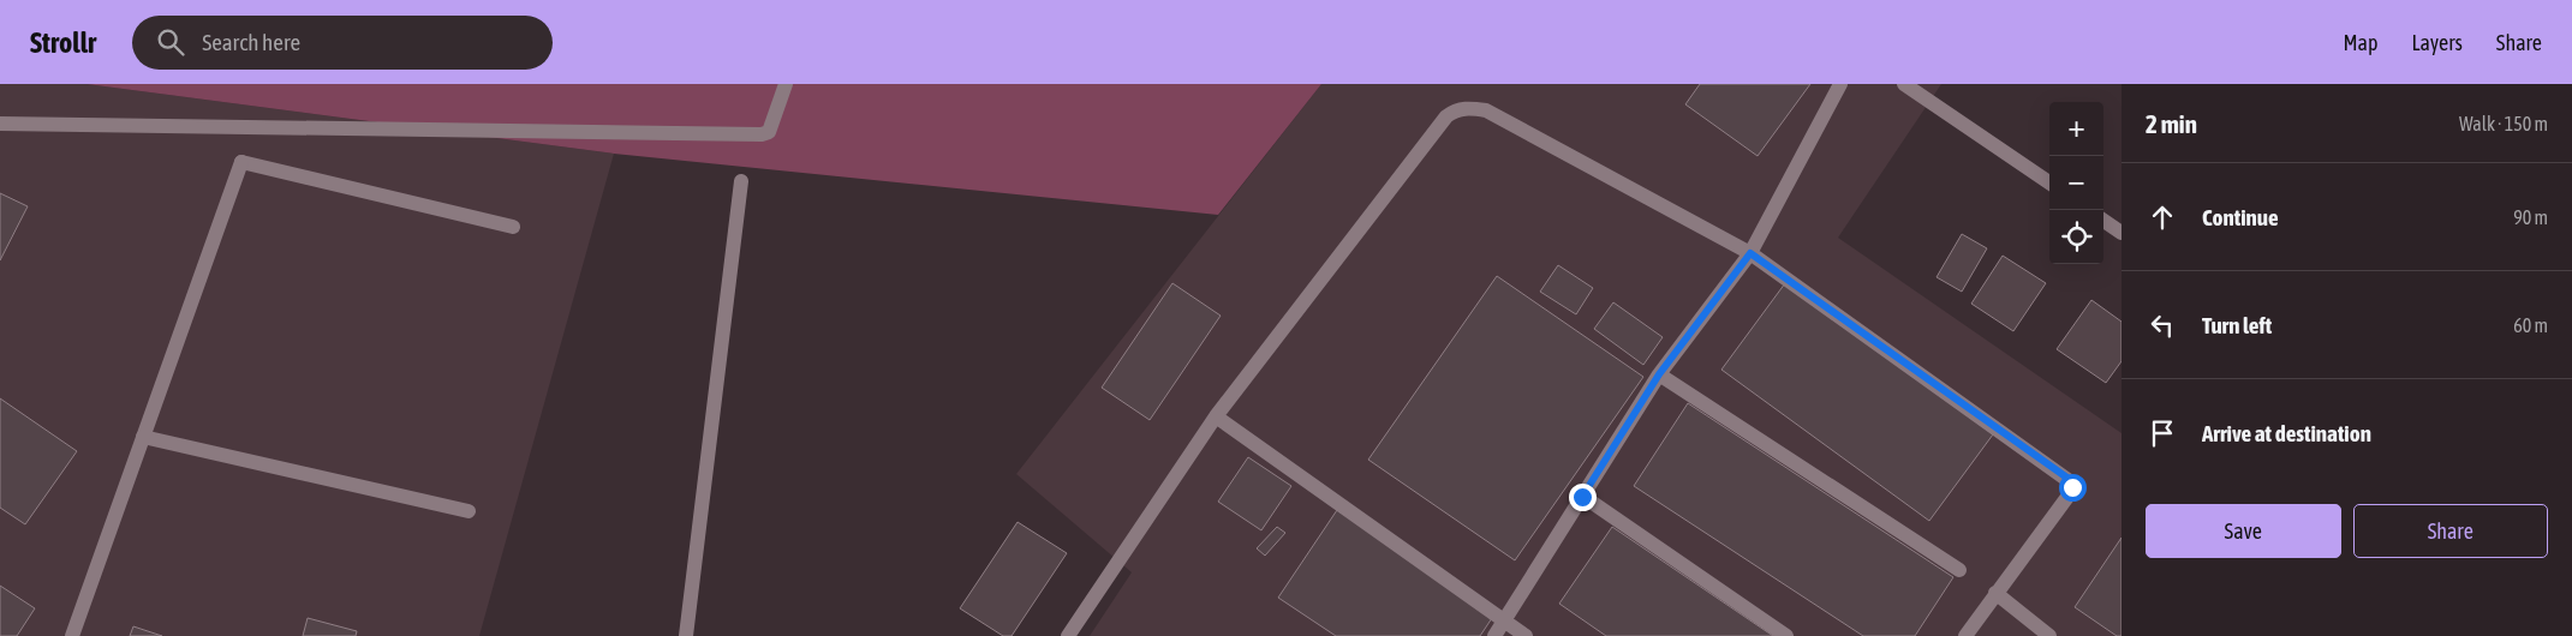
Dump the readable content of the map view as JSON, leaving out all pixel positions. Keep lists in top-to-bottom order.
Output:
{
  "page": {
    "header": "Strollr",
    "search": "Search here",
    "nav": ["Map", "Layers", "Share"],
    "heading": ["2 min", "Walk · 150 m"],
    "map_buttons": ["+", "−"],
    "list": [
      ["Continue", "90 m"],
      ["Turn left", "60 m"],
      "Arrive at destination"
    ],
    "buttons": ["Save", "Share"]
  }
}
